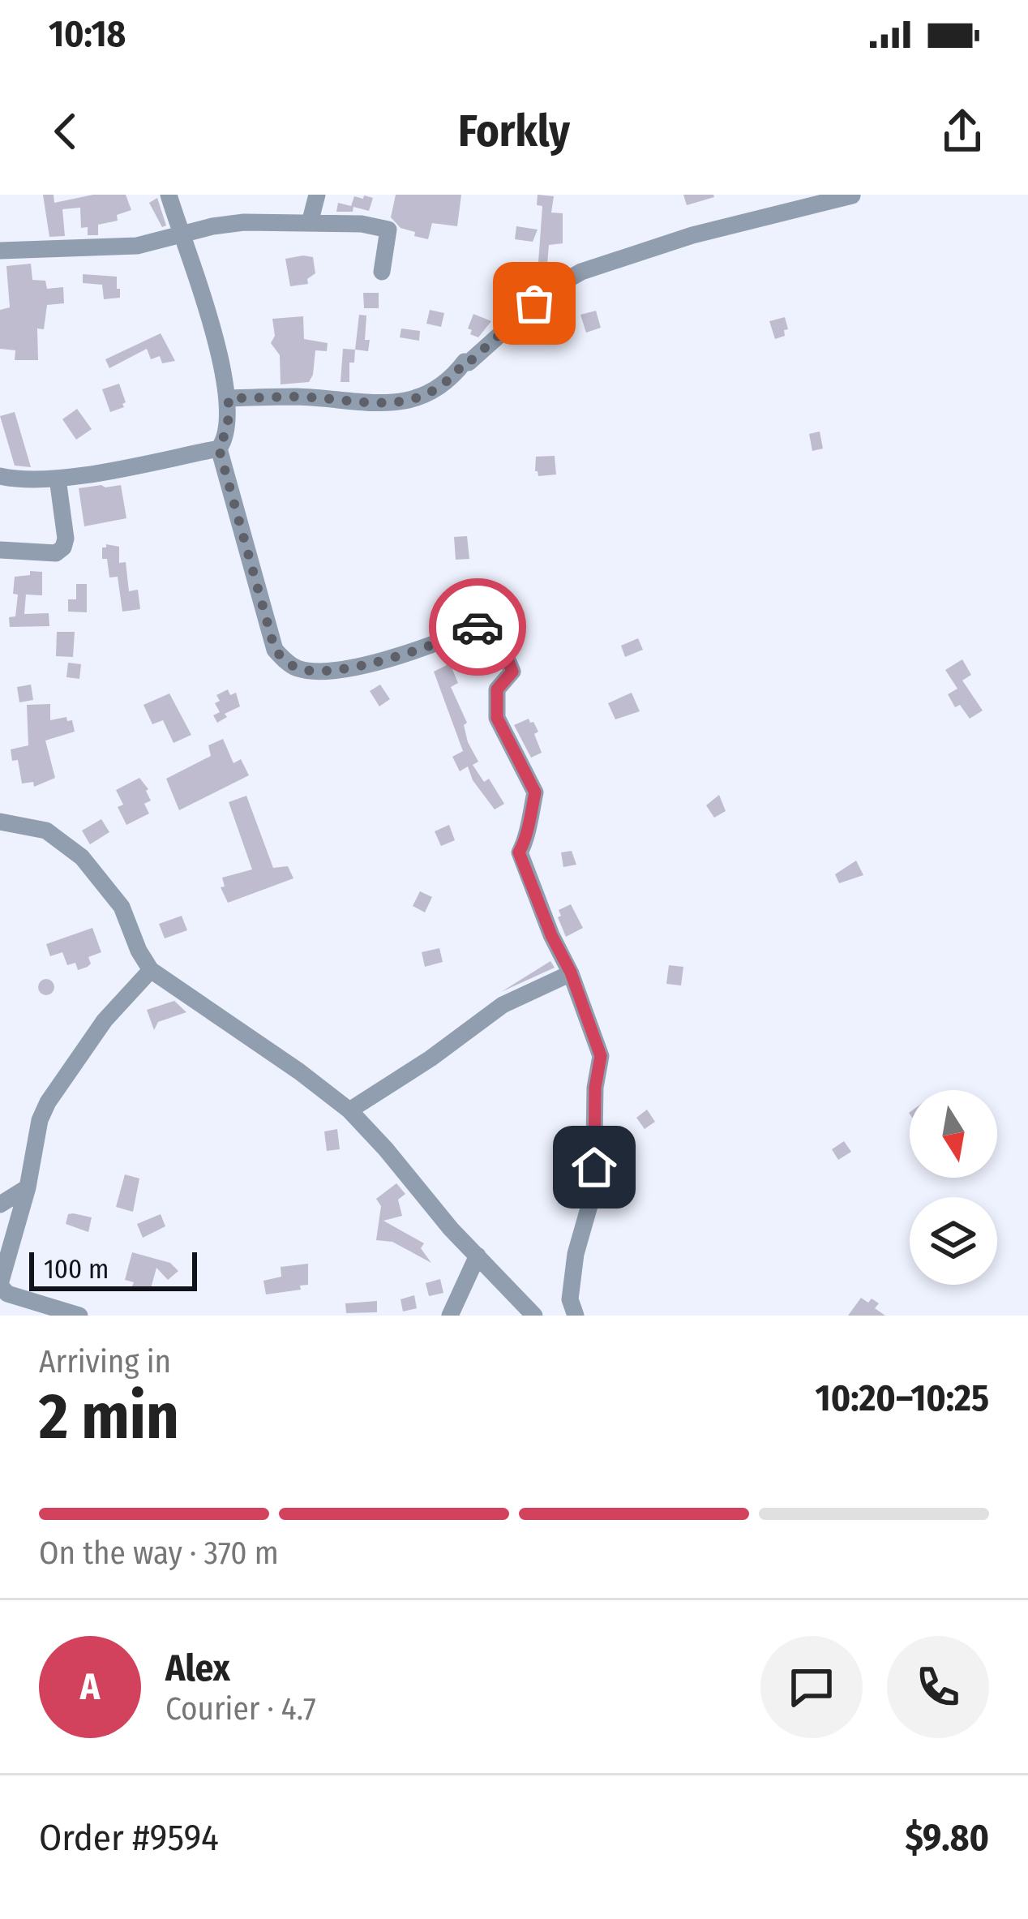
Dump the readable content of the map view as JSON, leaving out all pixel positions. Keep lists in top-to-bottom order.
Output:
{
  "scale_bar": "100 m",
  "north": "bottom",
  "page": {
    "status": "10:18",
    "header": "Forkly",
    "scale": "100 m",
    "heading": ["2 min", "Arriving in", "10:20–10:25"],
    "panel": [
      "Alex",
      "Courier · 4.7",
      "Order #9594",
      "$9.80"
    ],
    "bar": "On the way · 370 m",
    "round": "A"
  }
}
